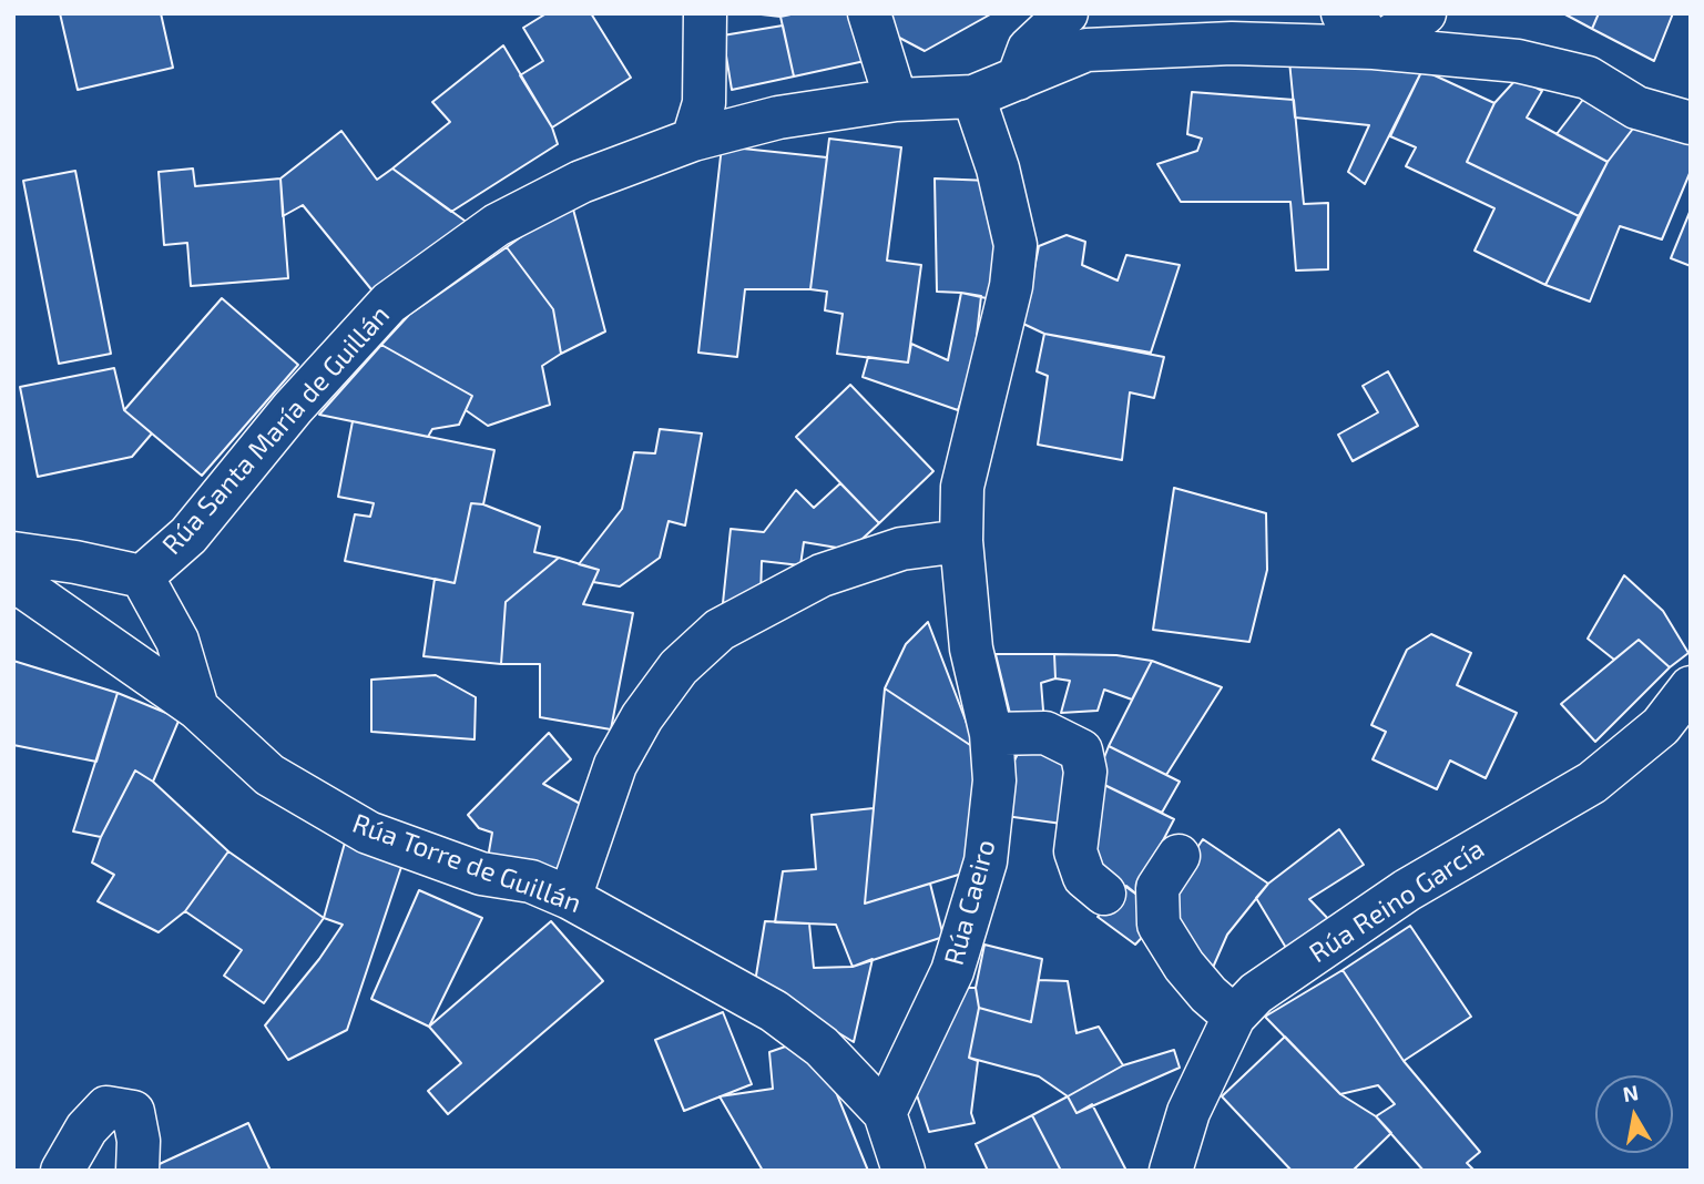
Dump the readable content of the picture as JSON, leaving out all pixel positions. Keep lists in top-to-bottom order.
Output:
{
  "streets": {
    "street": [
      "Rúa Santa María de Guillán",
      "Rúa Torre de Guillán",
      "Rúa Reino García",
      "Rúa Caeiro"
    ]
  },
  "crossings": [
    ["Rúa Santa María de Guillán", "Rúa Caeiro"],
    ["Rúa Torre de Guillán", "Rúa Caeiro"]
  ],
  "north": "top"
}
